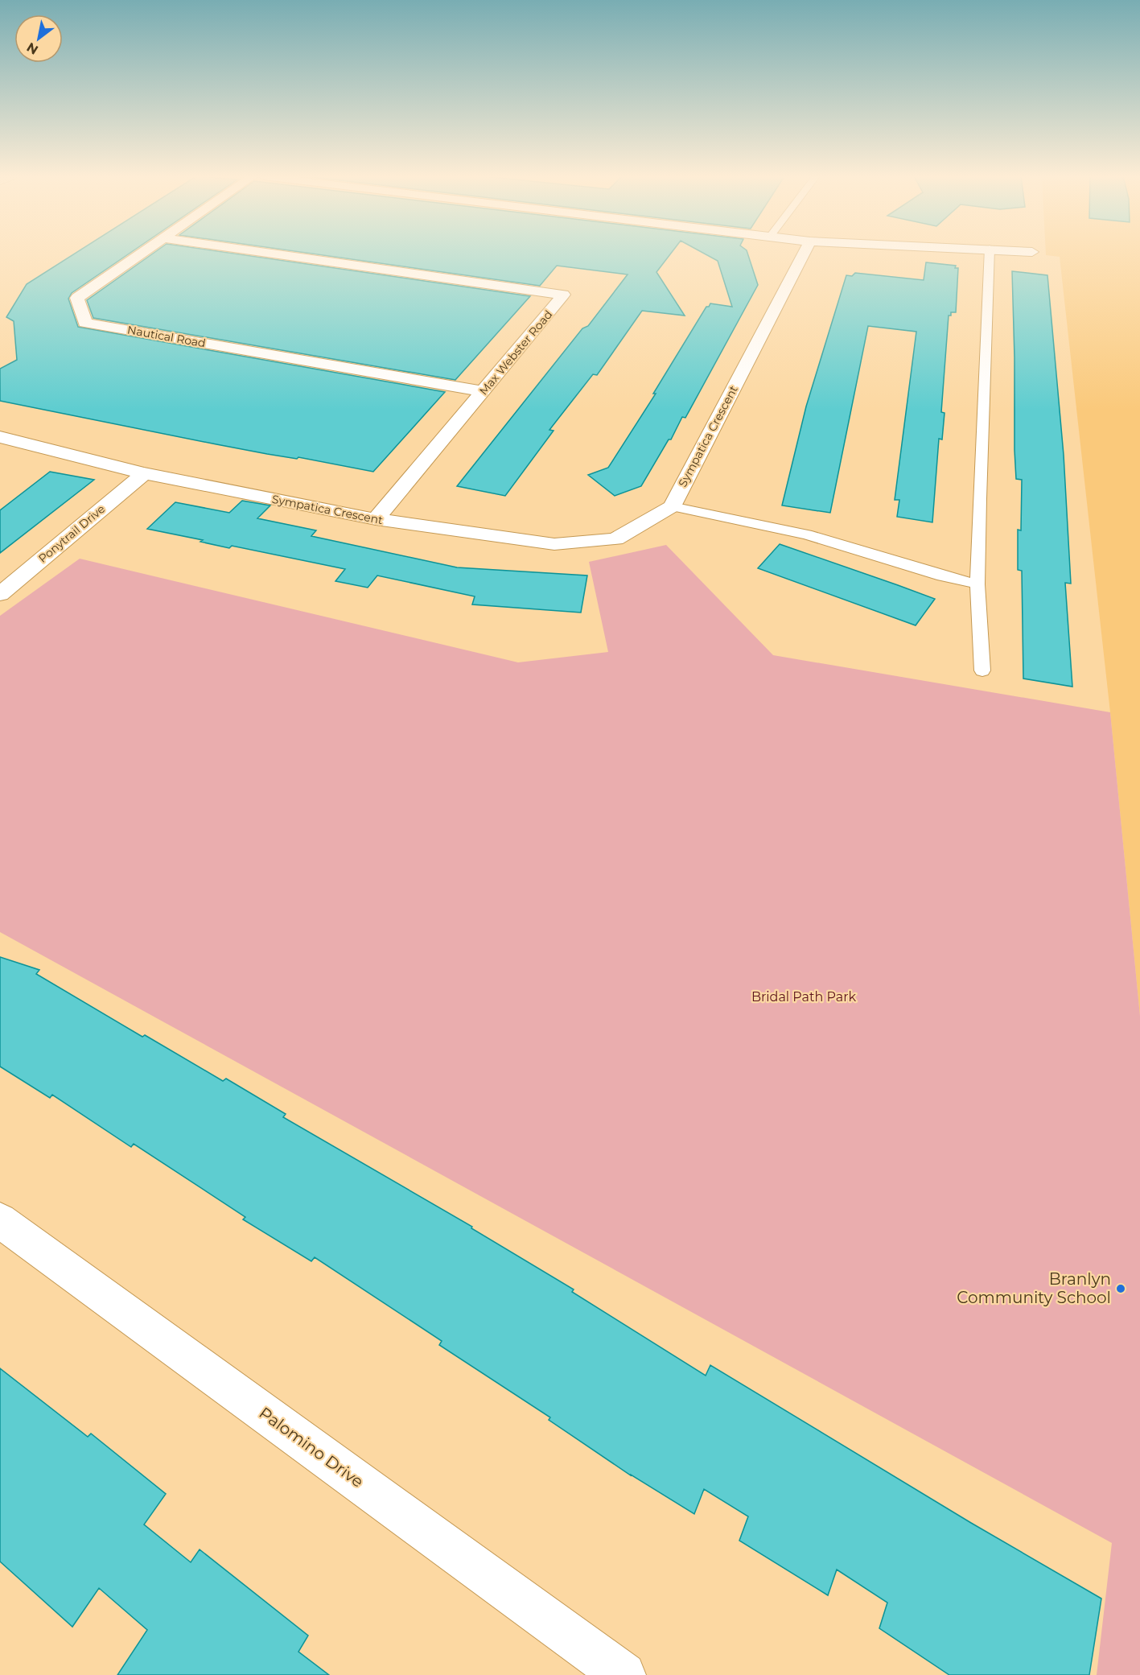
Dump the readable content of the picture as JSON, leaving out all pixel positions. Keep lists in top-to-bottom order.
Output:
{
  "streets": {
    "street": [
      "Nautical Road",
      "Max Webster Road",
      "Sympatica Crescent",
      "Ponytrail Drive",
      "Palomino Drive"
    ]
  },
  "crossings": [
    ["Nautical Road", "Max Webster Road"],
    ["Max Webster Road", "Sympatica Crescent"],
    ["Sympatica Crescent", "Ponytrail Drive"]
  ],
  "parks": ["Bridal Path Park"],
  "places": ["Branlyn Community School"],
  "north": "bottom left"
}
